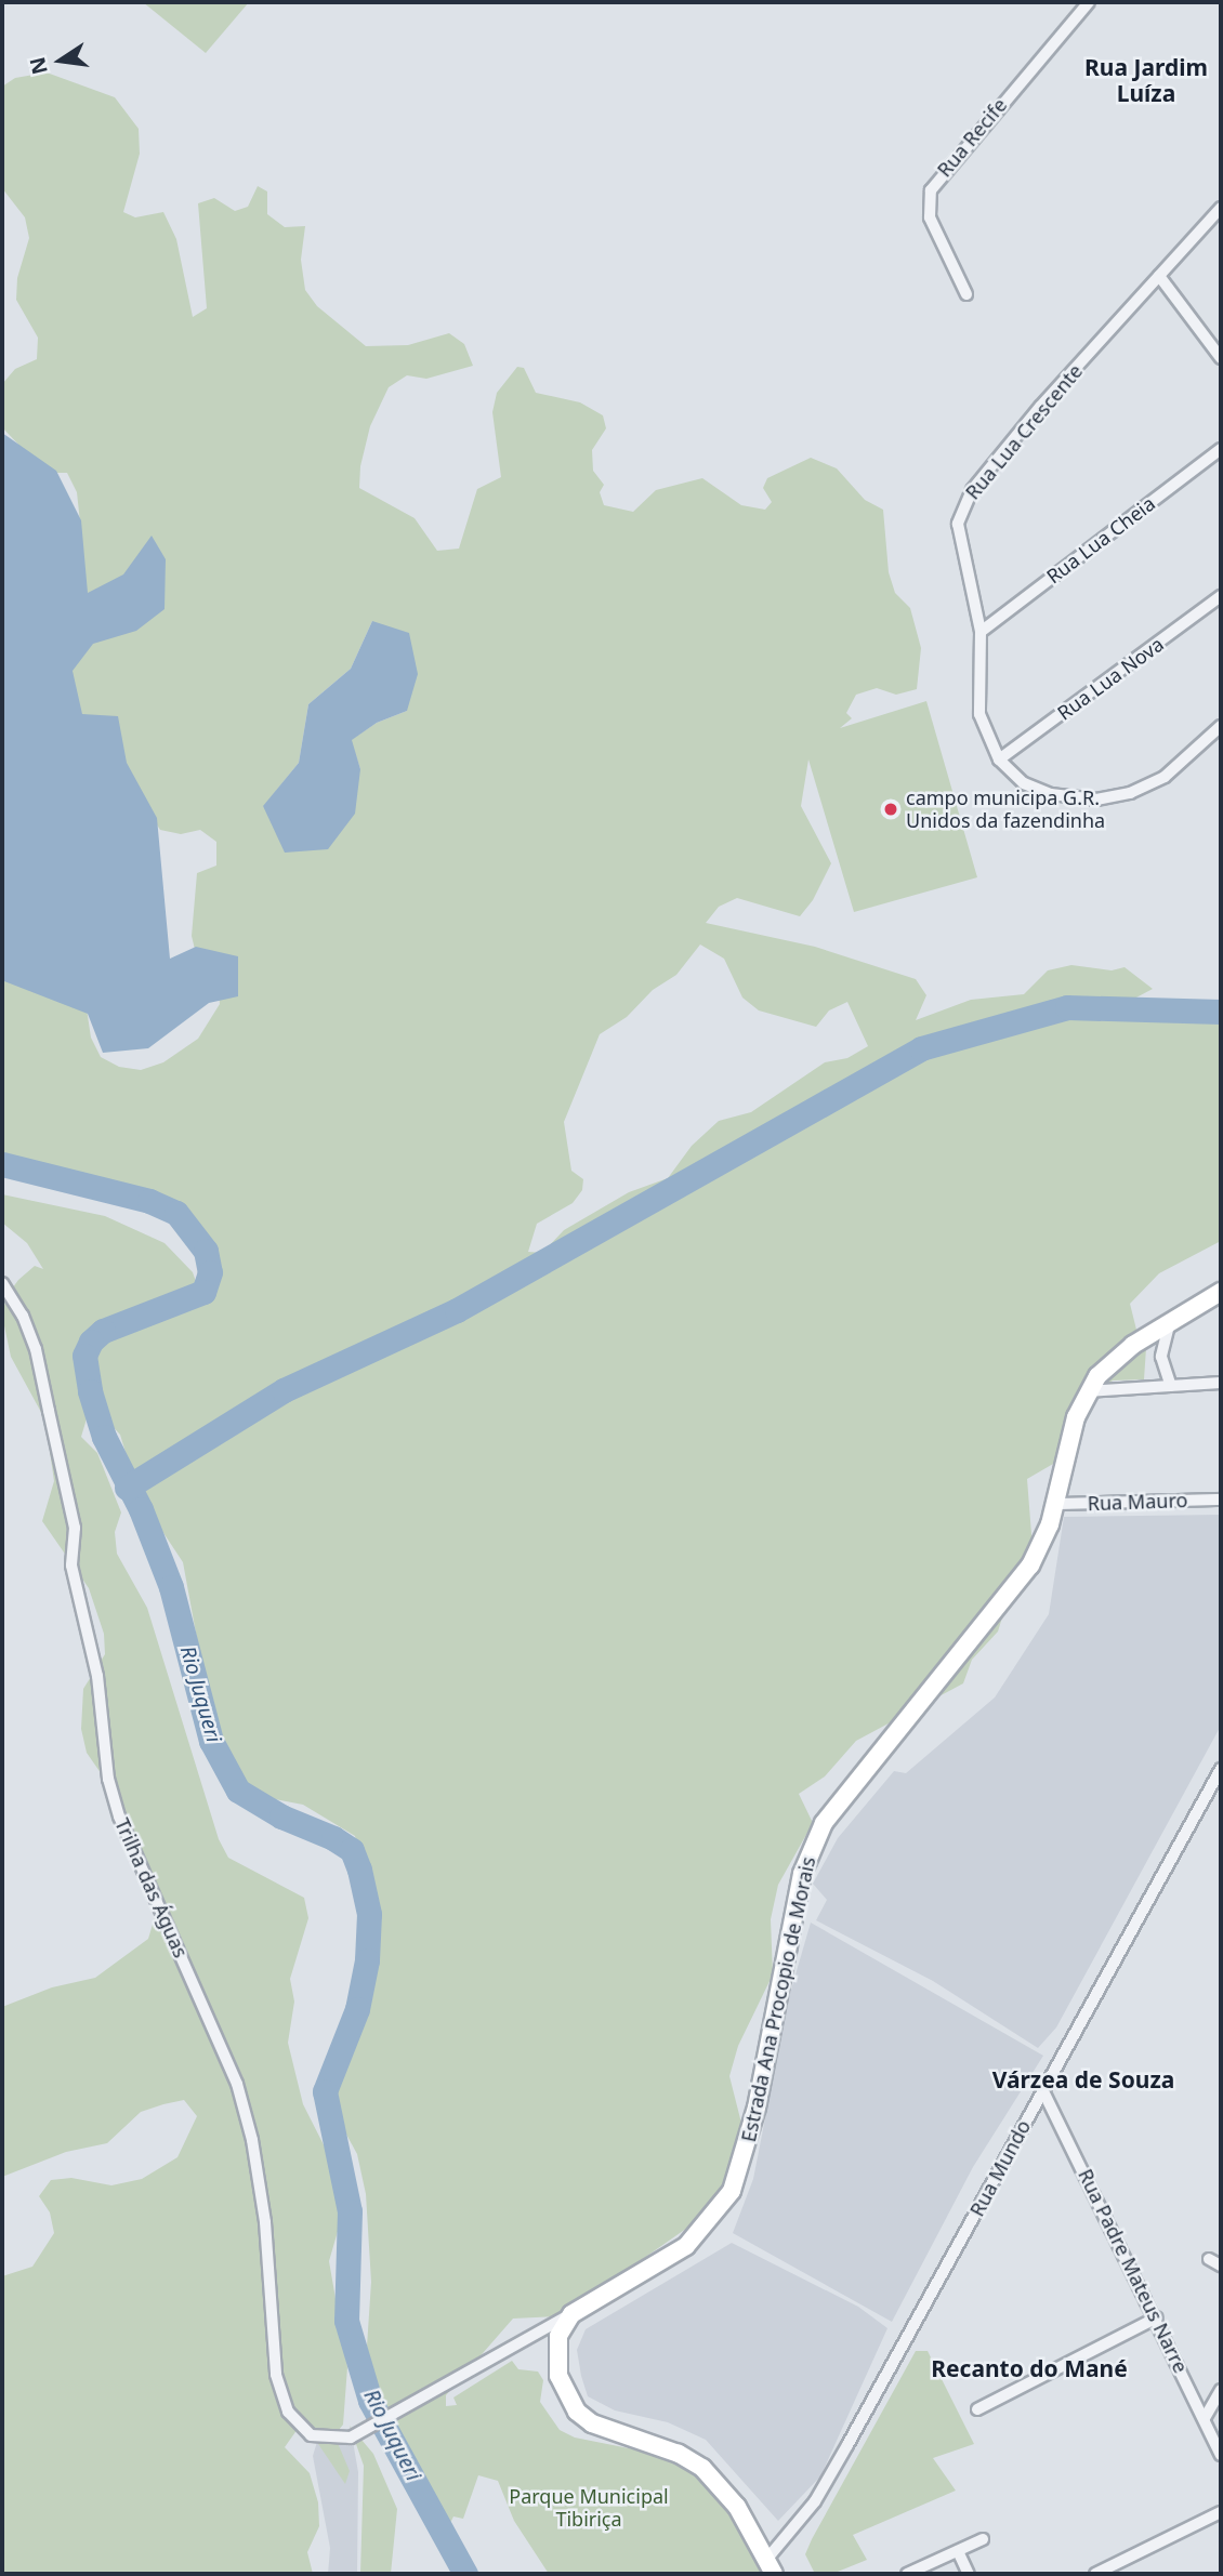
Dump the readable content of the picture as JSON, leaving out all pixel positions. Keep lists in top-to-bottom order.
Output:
{
  "streets": {
    "street": [
      "Rua Recife",
      "Rua Lua Crescente",
      "Rua Lua Cheia",
      "Rua Lua Nova",
      "Rua Mauro",
      "Trilha das Águas",
      "Estrada Ana Procopio de Morais",
      "Rua Mundo",
      "Rua Padre Mateus Narre"
    ]
  },
  "crossings": [
    ["Rua Lua Crescente", "Rua Lua Cheia"],
    ["Rua Lua Crescente", "Rua Lua Nova"],
    ["Rua Mauro", "Estrada Ana Procopio de Morais"],
    ["Trilha das Águas", "Estrada Ana Procopio de Morais"],
    ["Rua Mundo", "Rua Padre Mateus Narre"]
  ],
  "districts": ["Rua Jardim Luíza", "Várzea de Souza", "Recanto do Mané"],
  "water": ["Rio Juqueri"],
  "parks": ["Parque Municipal Tibiriça"],
  "places": ["campo municipa G.R. Unidos da fazendinha"],
  "north": "left"
}
